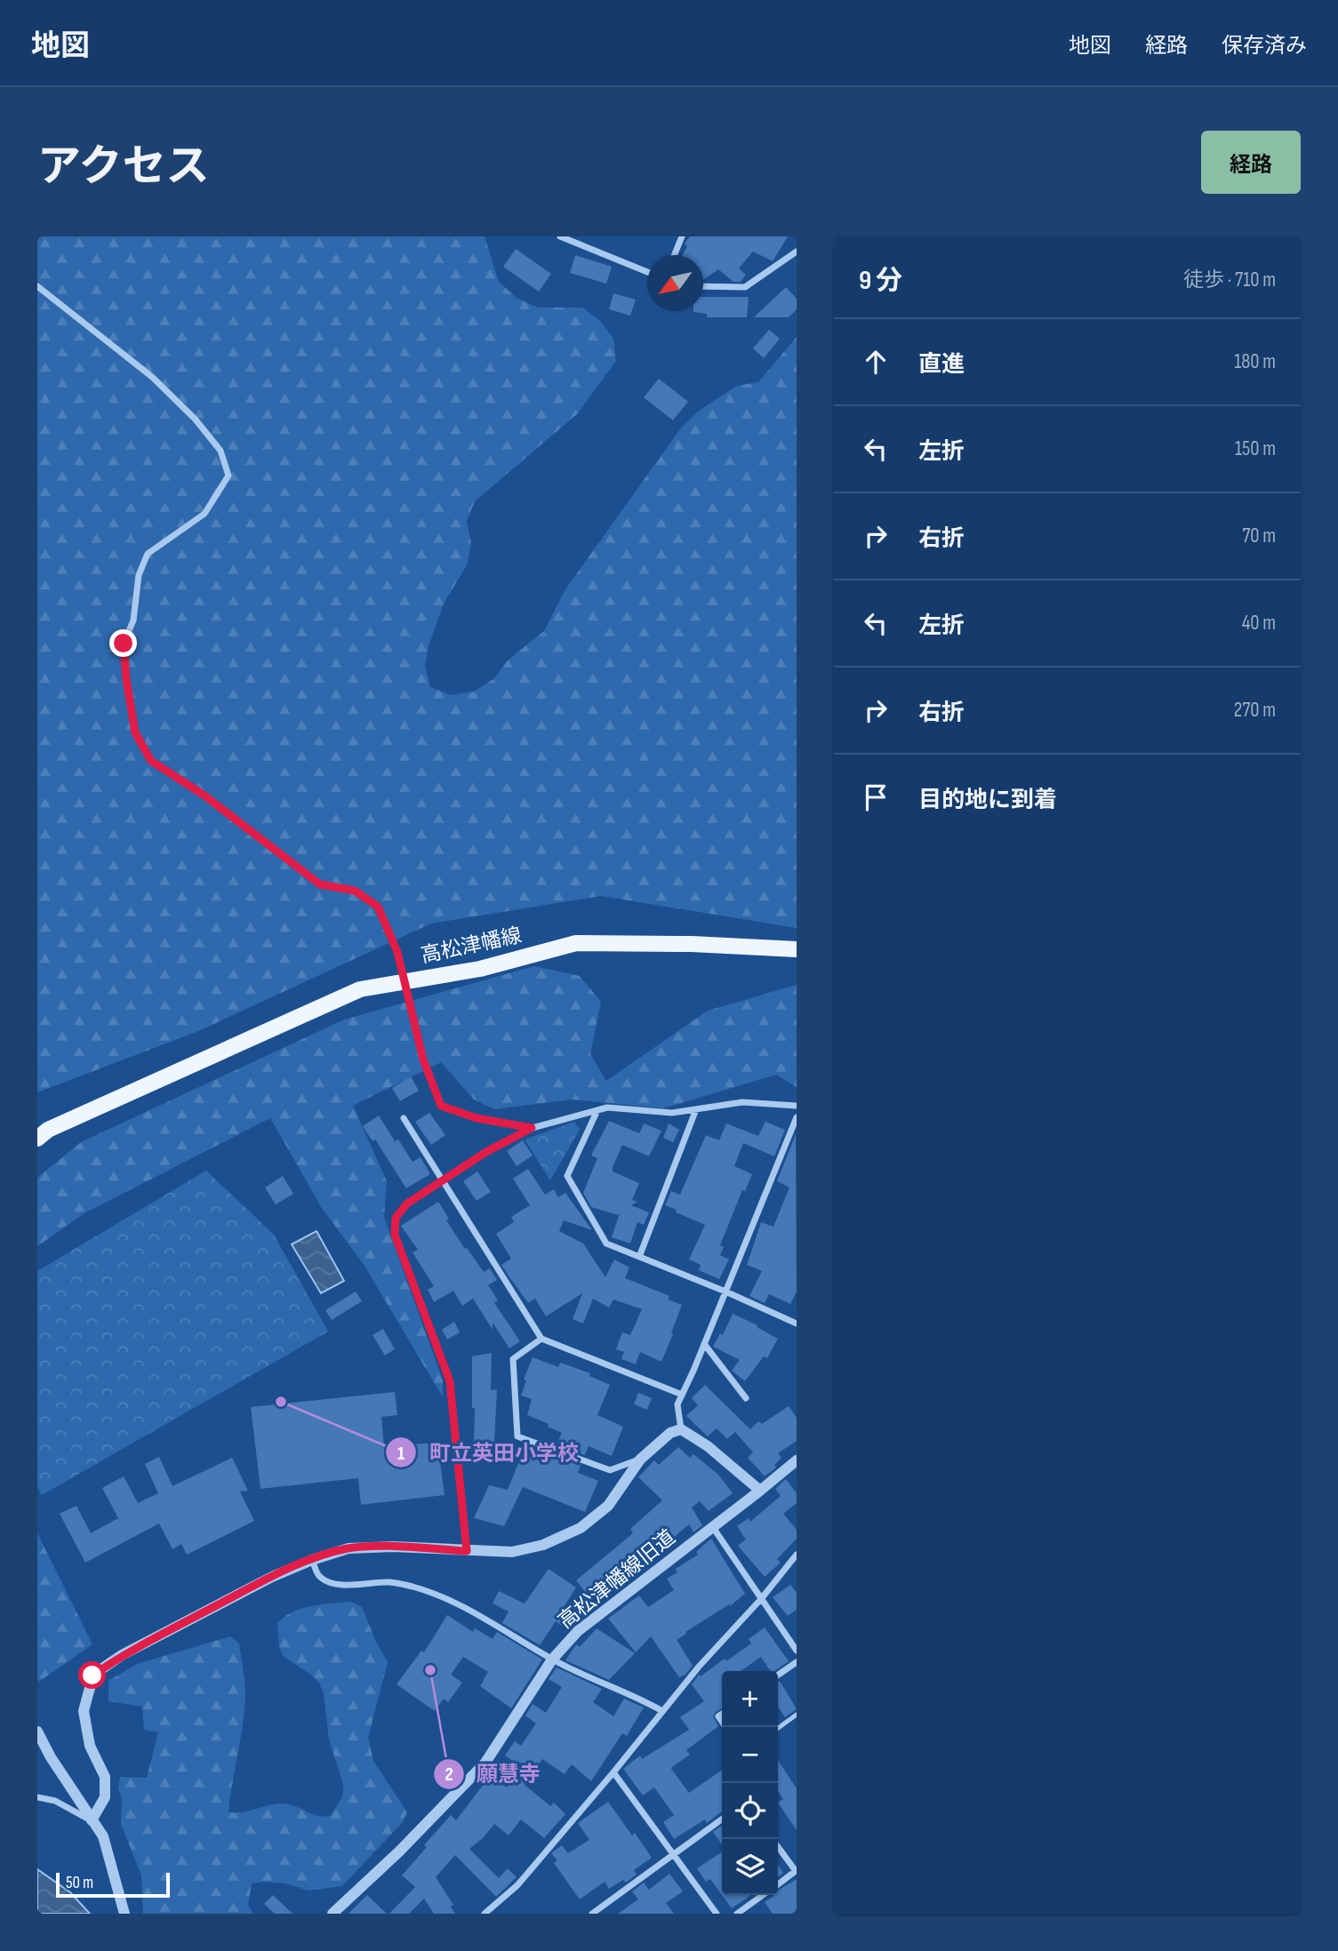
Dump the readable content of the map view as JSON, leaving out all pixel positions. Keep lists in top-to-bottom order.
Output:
{
  "streets": {
    "main road": ["高松津幡線"],
    "street": ["高松津幡線旧道"]
  },
  "places": ["町立英田小学校", "願慧寺"],
  "scale_bar": "50 m",
  "north": "bottom left",
  "page": {
    "header": "地図",
    "nav": ["地図", "経路", "保存済み"],
    "title": "アクセス",
    "buttons": "経路",
    "heading": ["9 分", "徒歩 · 710 m"],
    "list": [
      ["直進", "180 m"],
      ["左折", "150 m"],
      ["右折", "70 m"],
      ["左折", "40 m"],
      ["右折", "270 m"],
      "目的地に到着"
    ],
    "map_buttons": ["+", "−"],
    "scale": "50 m"
  }
}
